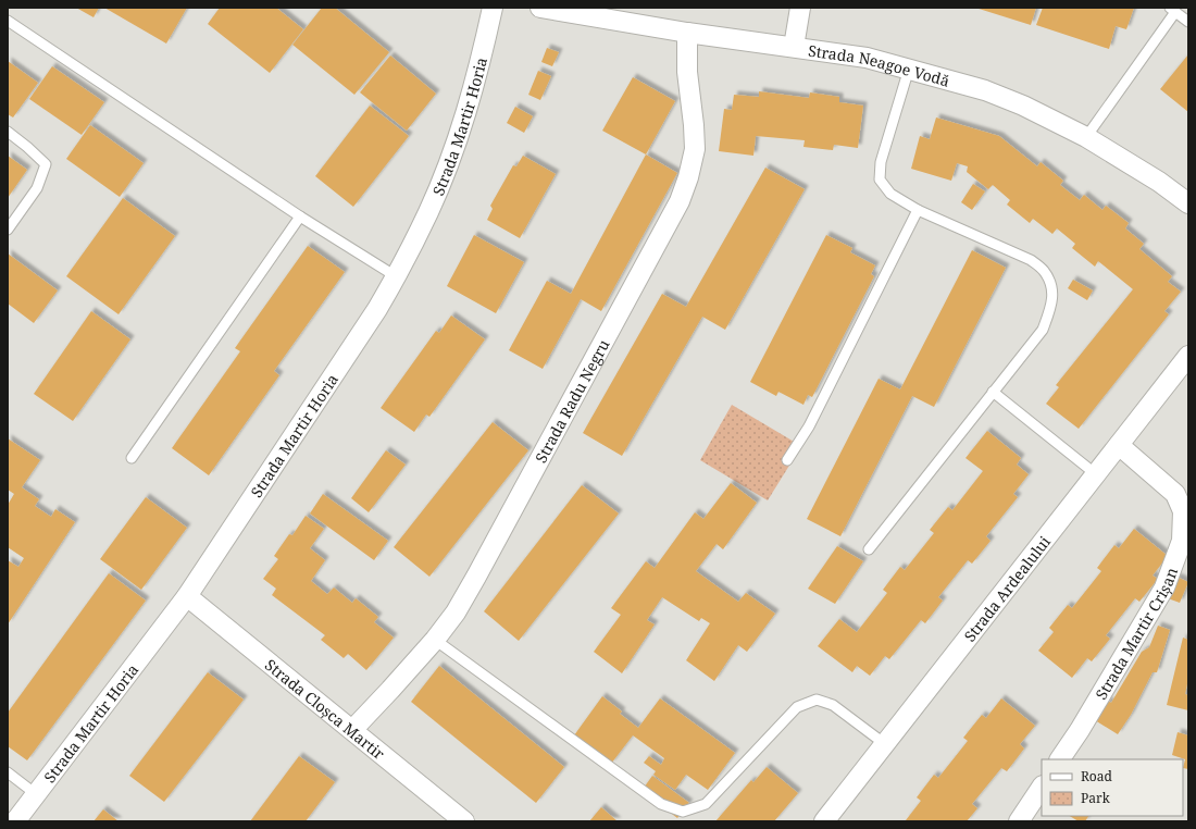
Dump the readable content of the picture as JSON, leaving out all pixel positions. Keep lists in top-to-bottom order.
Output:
{
  "streets": {
    "street": [
      "Strada Neagoe Vodă",
      "Strada Martir Horia",
      "Strada Radu Negru",
      "Strada Ardealului",
      "Strada Martir Crișan",
      "Strada Cloșca Martir"
    ]
  },
  "crossings": [
    ["Strada Neagoe Vodă", "Strada Radu Negru"],
    ["Strada Martir Horia", "Strada Cloșca Martir"],
    ["Strada Radu Negru", "Strada Cloșca Martir"],
    ["Strada Ardealului", "Strada Martir Crișan"]
  ],
  "legend": ["Road", "Park"]
}
